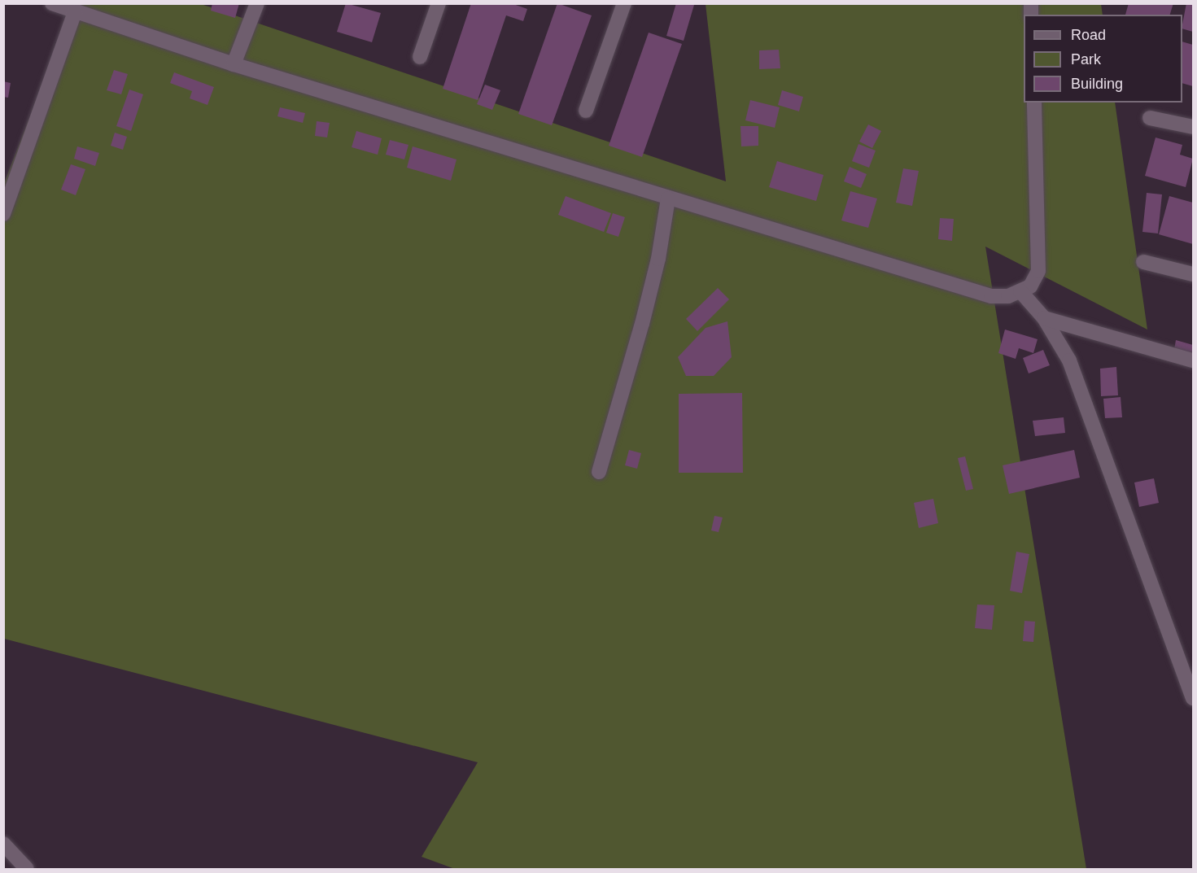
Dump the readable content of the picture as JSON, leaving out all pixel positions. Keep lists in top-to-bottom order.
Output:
{
  "legend": ["Road", "Park", "Building"]
}
